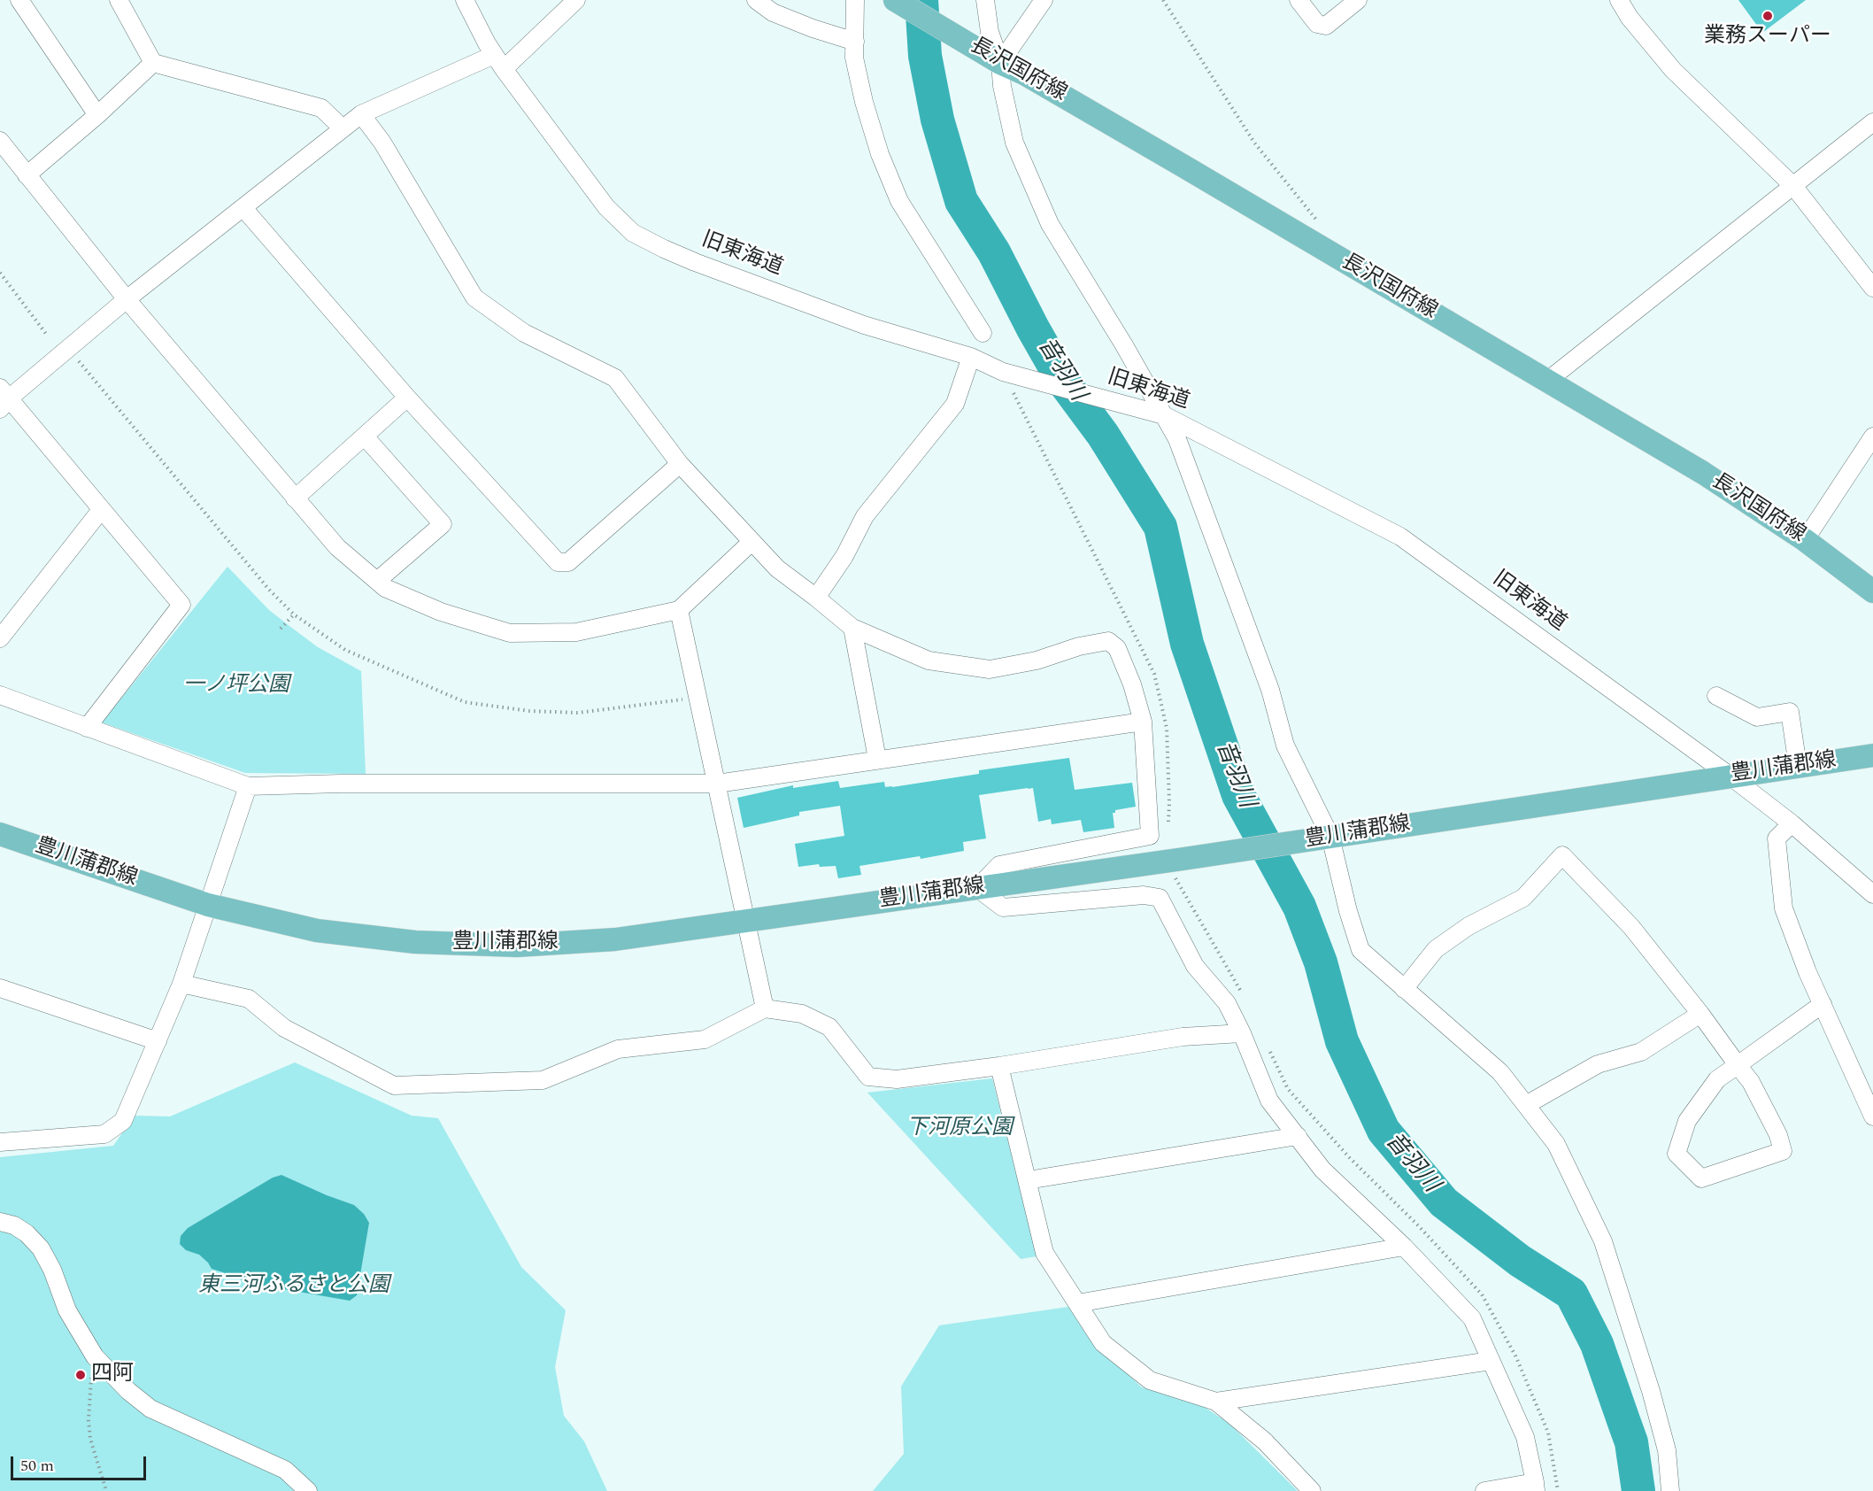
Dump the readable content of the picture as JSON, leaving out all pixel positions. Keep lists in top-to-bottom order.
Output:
{
  "streets": {
    "main road": ["長沢国府線", "豊川蒲郡線"],
    "street": ["旧東海道"]
  },
  "crossings": [
    ["旧東海道", "豊川蒲郡線"]
  ],
  "water": ["音羽川"],
  "parks": ["一ノ坪公園", "下河原公園", "東三河ふるさと公園"],
  "places": ["業務スーパー", "四阿"],
  "scale_bar": "50 m"
}
